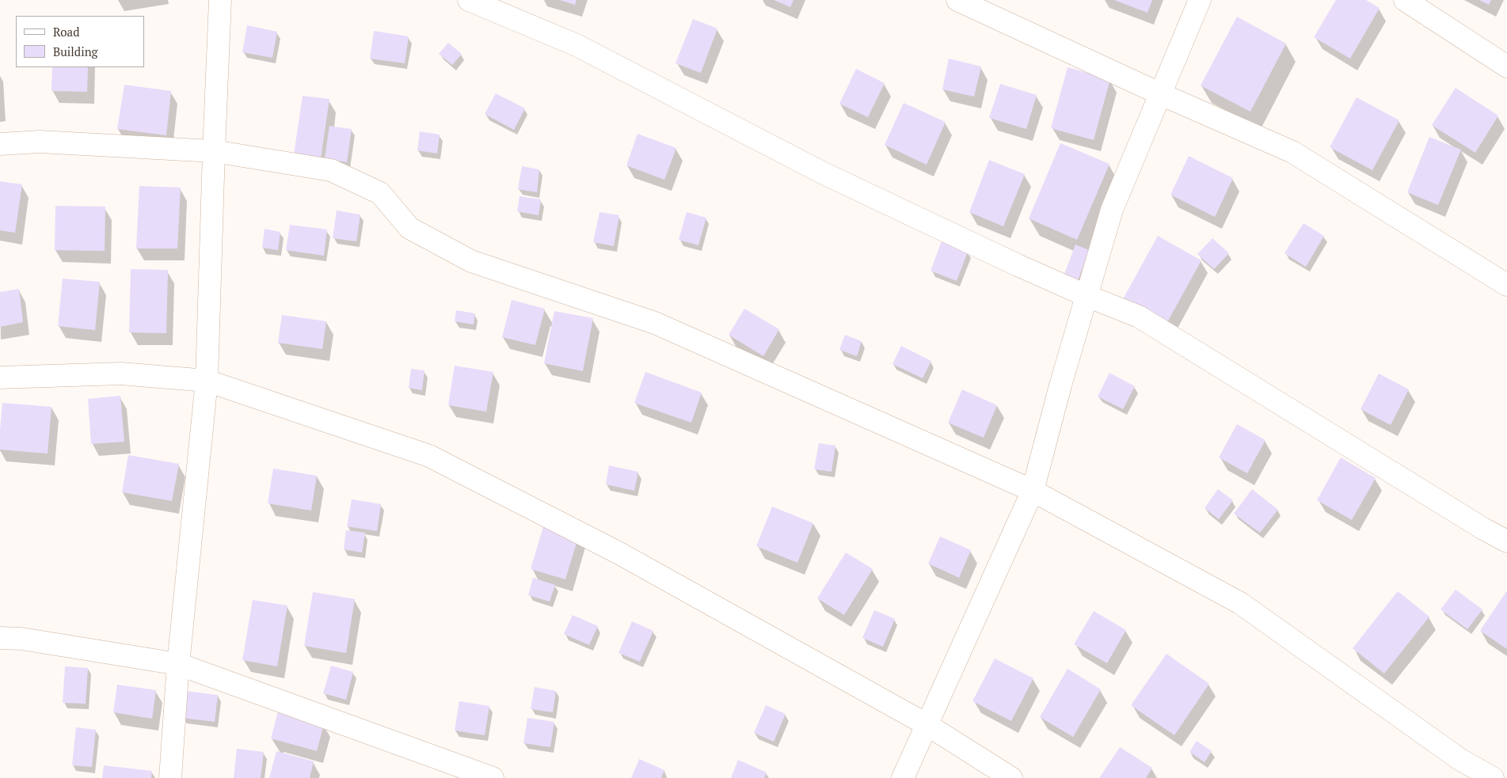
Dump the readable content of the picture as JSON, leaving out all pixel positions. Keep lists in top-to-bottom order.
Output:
{
  "legend": ["Road", "Building"]
}
